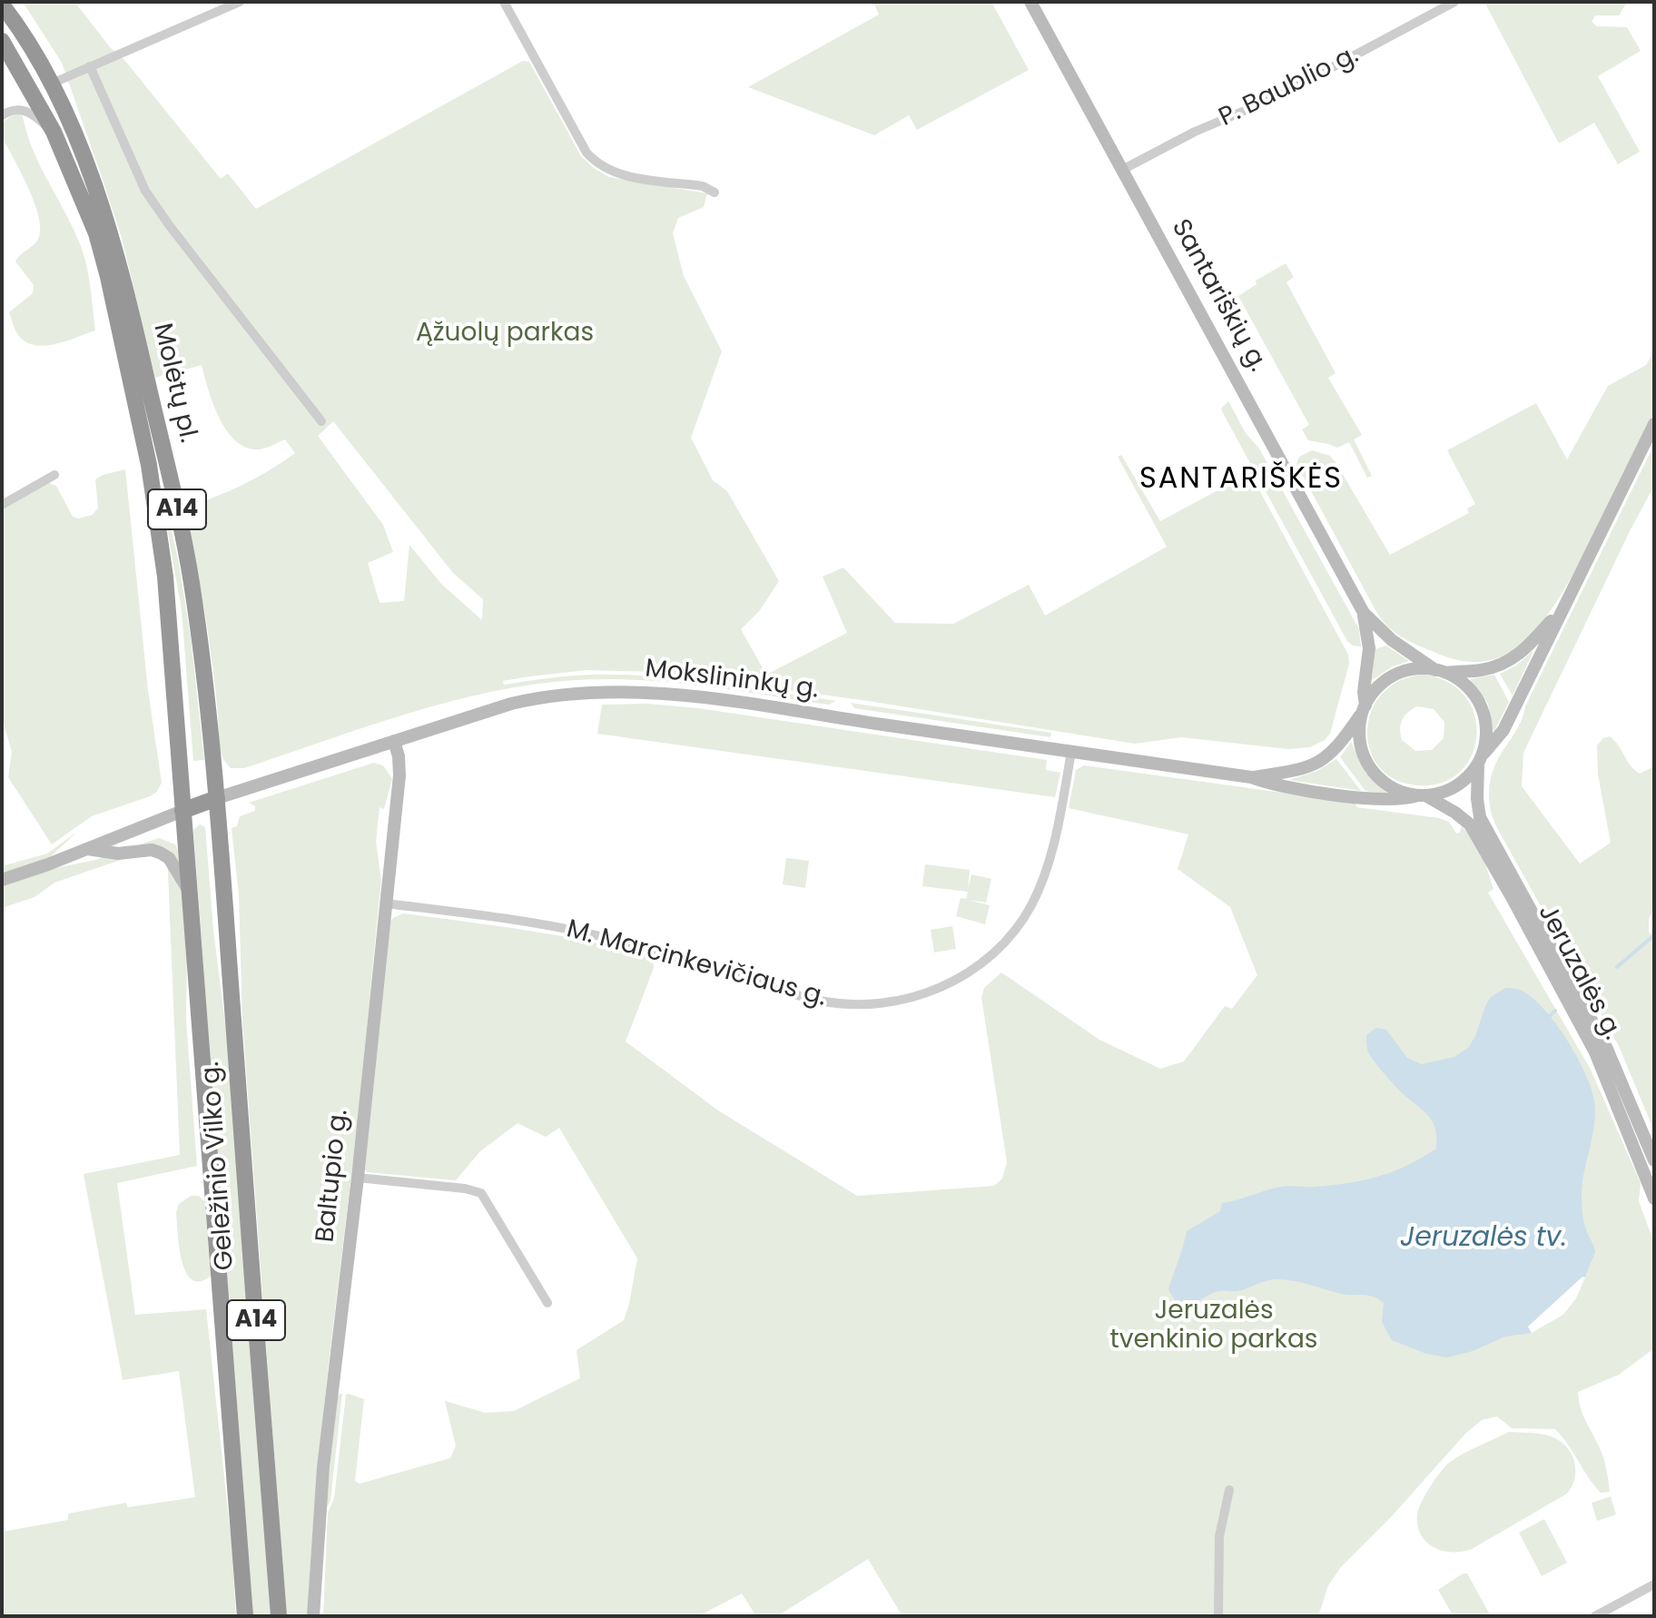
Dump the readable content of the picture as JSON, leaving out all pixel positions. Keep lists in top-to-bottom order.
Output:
{
  "streets": {
    "highway": ["Molėtų pl.", "A14", "Geležinio Vilko g."],
    "main road": [
      "Santariškių g.",
      "Mokslininkų g.",
      "Jeruzalės g.",
      "Baltupio g."
    ],
    "street": ["P. Baublio g.", "M. Marcinkevičiaus g."]
  },
  "crossings": [
    ["P. Baublio g.", "Santariškių g."],
    ["Santariškių g.", "Mokslininkų g."],
    ["Santariškių g.", "Jeruzalės g."],
    ["Molėtų pl.", "Mokslininkų g."],
    ["Molėtų pl.", "Geležinio Vilko g."],
    ["Mokslininkų g.", "M. Marcinkevičiaus g."],
    ["Mokslininkų g.", "Jeruzalės g."],
    ["Mokslininkų g.", "Geležinio Vilko g."],
    ["Mokslininkų g.", "Baltupio g."],
    ["M. Marcinkevičiaus g.", "Baltupio g."]
  ],
  "districts": ["SANTARIŠKĖS"],
  "water": ["Jeruzalės tv."],
  "parks": ["Ąžuolų parkas", "Jeruzalės tvenkinio parkas"]
}
